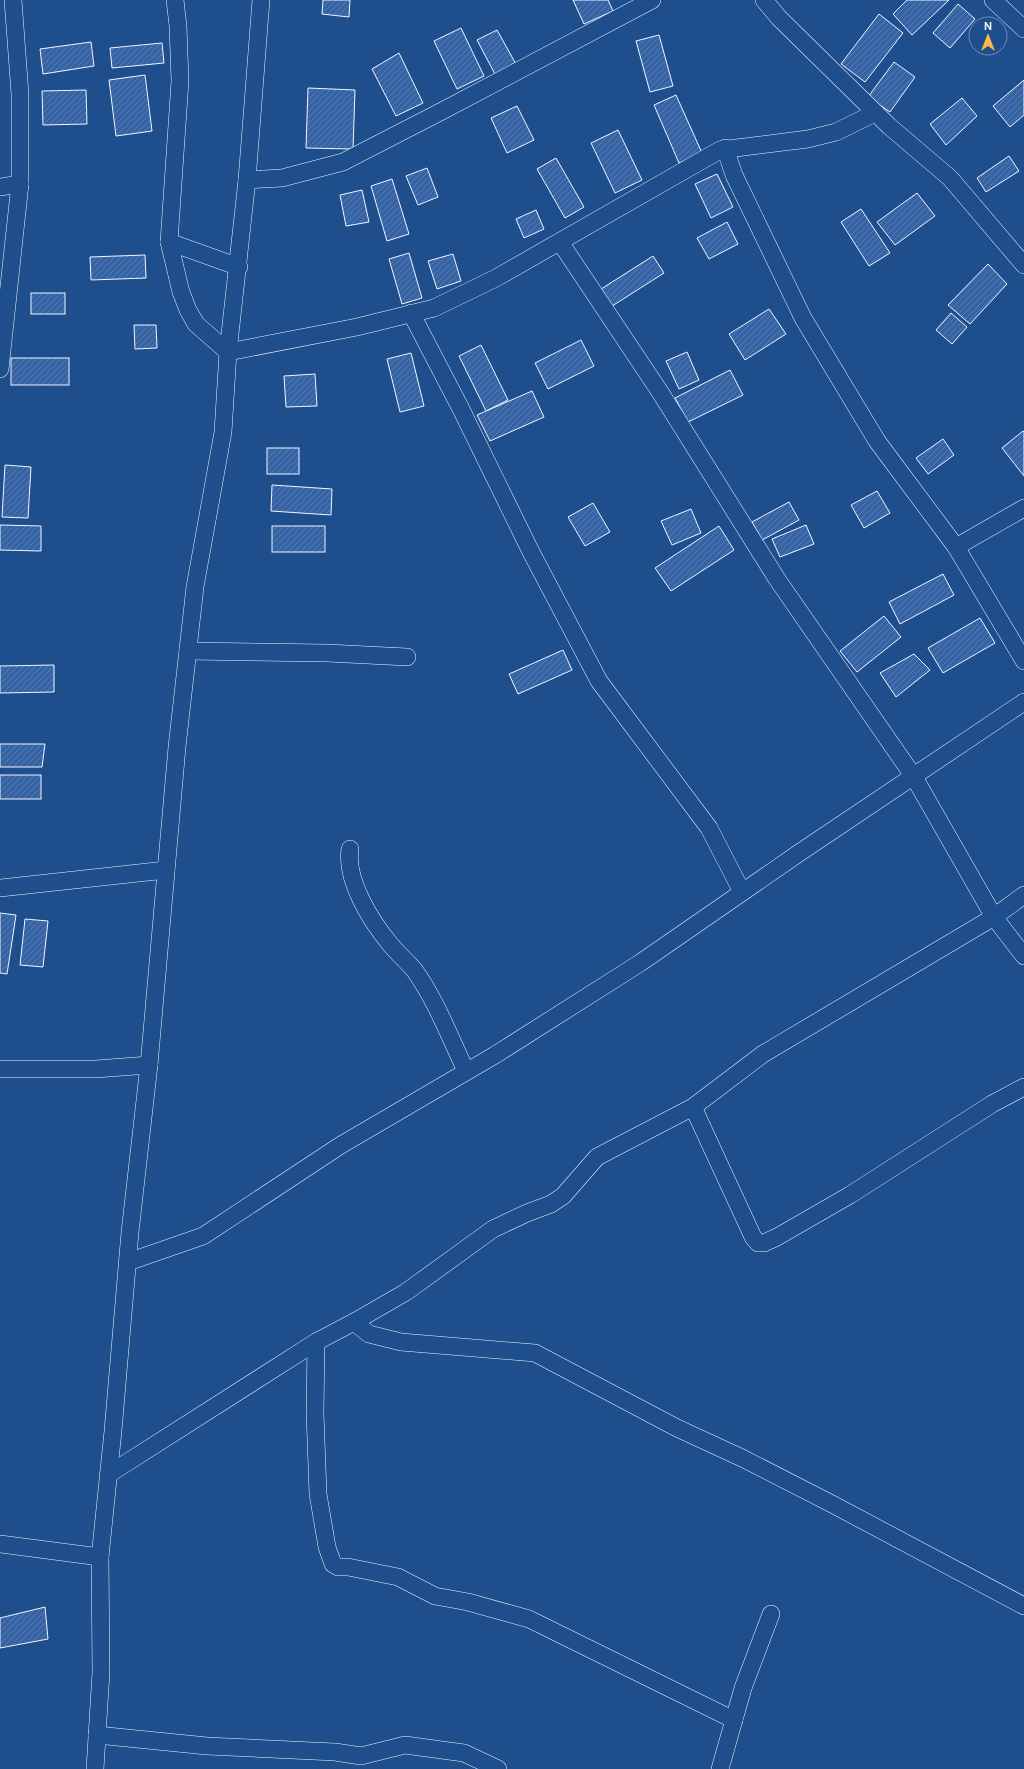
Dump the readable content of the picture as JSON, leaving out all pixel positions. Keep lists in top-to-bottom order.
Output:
{
  "north": "top"
}
